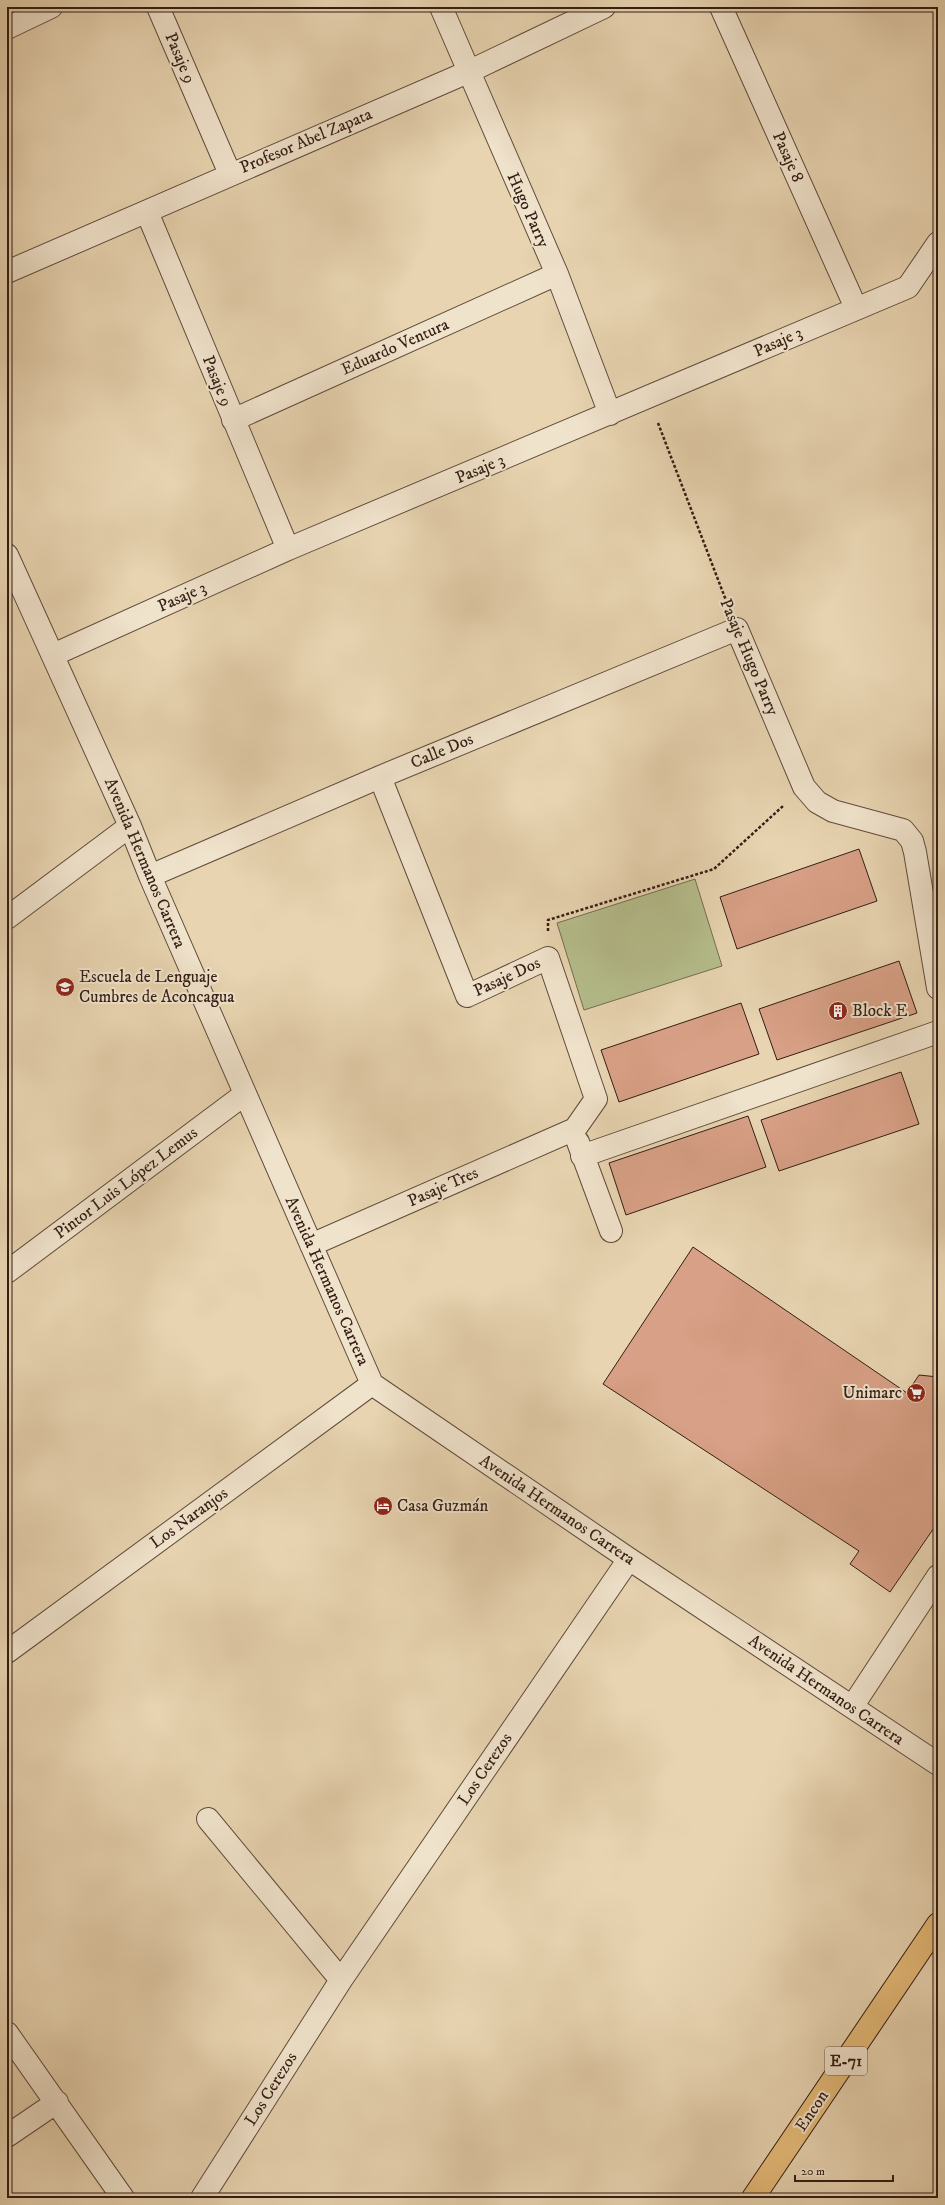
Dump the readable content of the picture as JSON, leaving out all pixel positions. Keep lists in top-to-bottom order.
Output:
{
  "streets": {
    "main road": ["E-71", "Encon"],
    "street": [
      "Pasaje 9",
      "Profesor Abel Zapata",
      "Pasaje 8",
      "Hugo Parry",
      "Pasaje 3",
      "Eduardo Ventura",
      "Pasaje Hugo Parry",
      "Calle Dos",
      "Avenida Hermanos Carrera",
      "Pasaje Dos",
      "Pintor Luis López Lemus",
      "Pasaje Tres",
      "Los Naranjos",
      "Los Cerezos"
    ]
  },
  "crossings": [
    ["Pasaje 9", "Profesor Abel Zapata"],
    ["Pasaje 9", "Pasaje 3"],
    ["Pasaje 9", "Eduardo Ventura"],
    ["Profesor Abel Zapata", "Hugo Parry"],
    ["Pasaje 8", "Pasaje 3"],
    ["Hugo Parry", "Pasaje 3"],
    ["Hugo Parry", "Eduardo Ventura"],
    ["Pasaje 3", "Pasaje Hugo Parry"],
    ["Pasaje 3", "Avenida Hermanos Carrera"],
    ["Pasaje Hugo Parry", "Calle Dos"],
    ["Calle Dos", "Avenida Hermanos Carrera"],
    ["Calle Dos", "Pasaje Dos"],
    ["Avenida Hermanos Carrera", "Pintor Luis López Lemus"],
    ["Avenida Hermanos Carrera", "Pasaje Tres"],
    ["Avenida Hermanos Carrera", "Los Naranjos"],
    ["Avenida Hermanos Carrera", "Los Cerezos"],
    ["Pasaje Dos", "Pasaje Tres"]
  ],
  "places": {
    "school or university": ["Escuela de Lenguaje Cumbres de Aconcagua"],
    "building": ["Block E"],
    "supermarket": ["Unimarc"],
    "hotel": ["Casa Guzmán"]
  },
  "scale_bar": "20 m"
}
